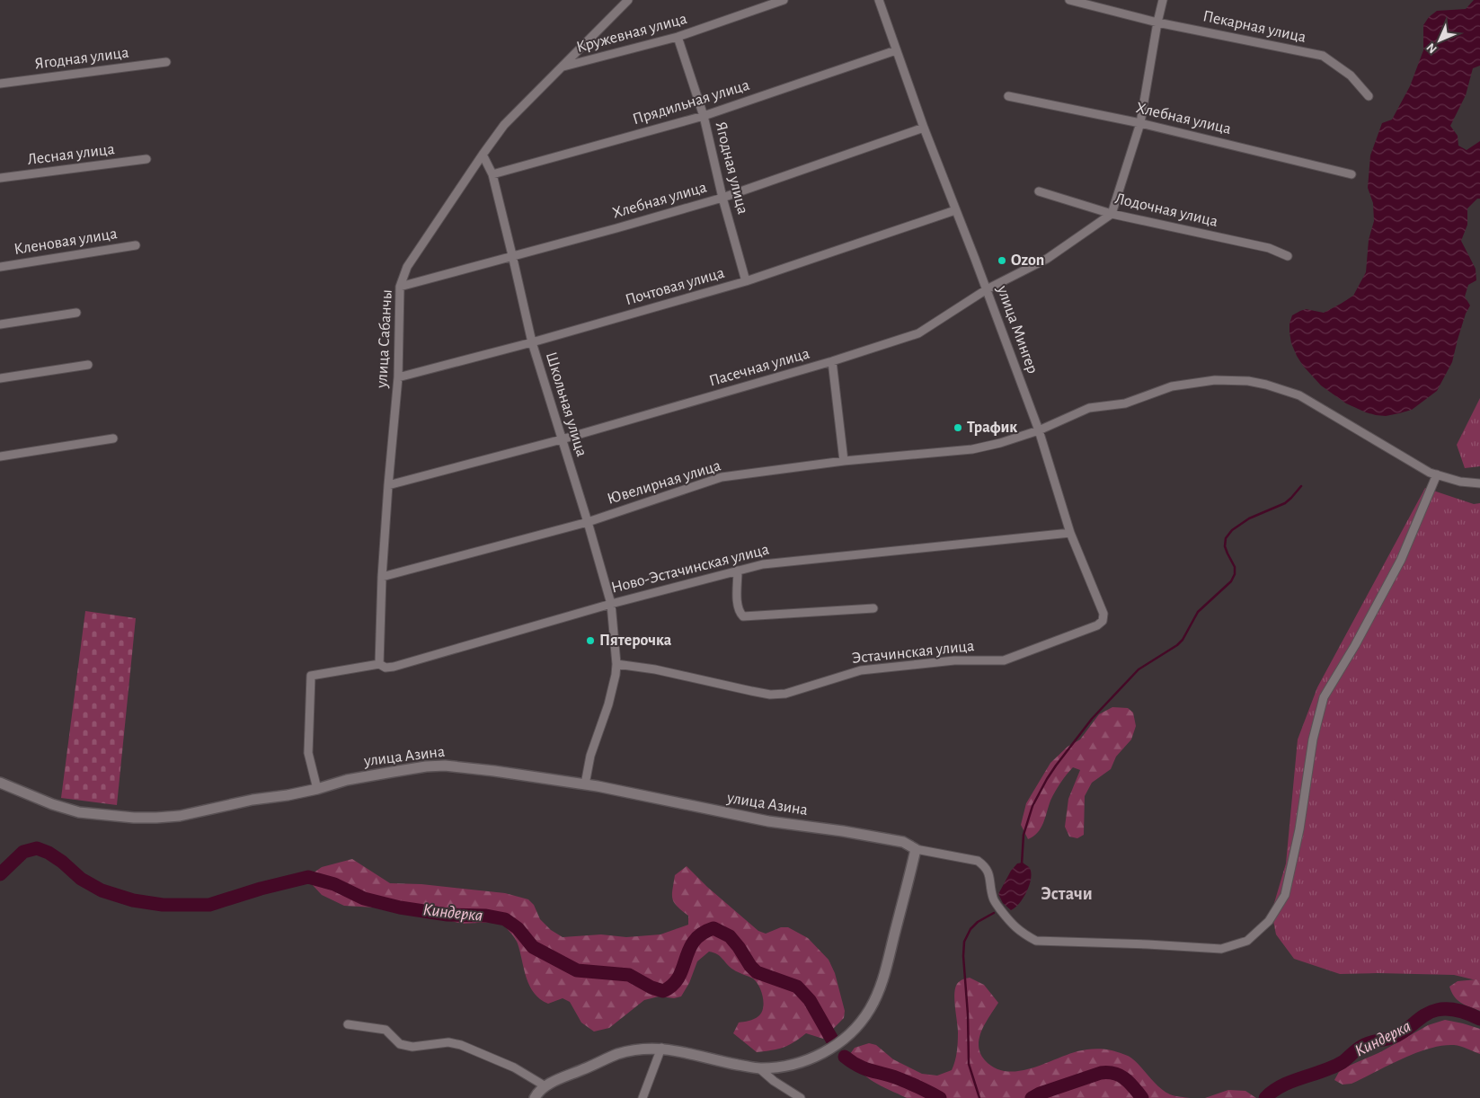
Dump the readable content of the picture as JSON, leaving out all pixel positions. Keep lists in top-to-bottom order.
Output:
{
  "streets": {
    "street": [
      "Пекарная улица",
      "Кружевная улица",
      "Ягодная улица",
      "Прядильная улица",
      "Хлебная улица",
      "Лесная улица",
      "Лодочная улица",
      "Кленовая улица",
      "Почтовая улица",
      "улица Мингер",
      "улица Сабанчы",
      "Пасечная улица",
      "Школьная улица",
      "Ювелирная улица",
      "Ново-Эстачинская улица",
      "Эстачинская улица",
      "улица Азина"
    ]
  },
  "crossings": [
    ["Кружевная улица", "Ягодная улица"],
    ["Кружевная улица", "улица Сабанчы"],
    ["Ягодная улица", "Прядильная улица"],
    ["Ягодная улица", "Хлебная улица"],
    ["Ягодная улица", "Почтовая улица"],
    ["Прядильная улица", "улица Мингер"],
    ["Прядильная улица", "Школьная улица"],
    ["Хлебная улица", "улица Мингер"],
    ["Хлебная улица", "улица Сабанчы"],
    ["Хлебная улица", "Школьная улица"],
    ["Лодочная улица", "Пасечная улица"],
    ["Почтовая улица", "улица Мингер"],
    ["Почтовая улица", "улица Сабанчы"],
    ["Почтовая улица", "Школьная улица"],
    ["улица Мингер", "Пасечная улица"],
    ["улица Мингер", "Ювелирная улица"],
    ["улица Мингер", "Ново-Эстачинская улица"],
    ["улица Мингер", "Эстачинская улица"],
    ["улица Сабанчы", "Пасечная улица"],
    ["улица Сабанчы", "Школьная улица"],
    ["улица Сабанчы", "Ювелирная улица"],
    ["улица Сабанчы", "Ново-Эстачинская улица"],
    ["Пасечная улица", "Школьная улица"],
    ["Школьная улица", "Ювелирная улица"],
    ["Школьная улица", "Ново-Эстачинская улица"],
    ["Школьная улица", "Эстачинская улица"],
    ["Школьная улица", "улица Азина"]
  ],
  "districts": ["Эстачи"],
  "water": ["Киндерка"],
  "places": ["Ozon", "Трафик", "Пятерочка"],
  "north": "bottom left"
}
